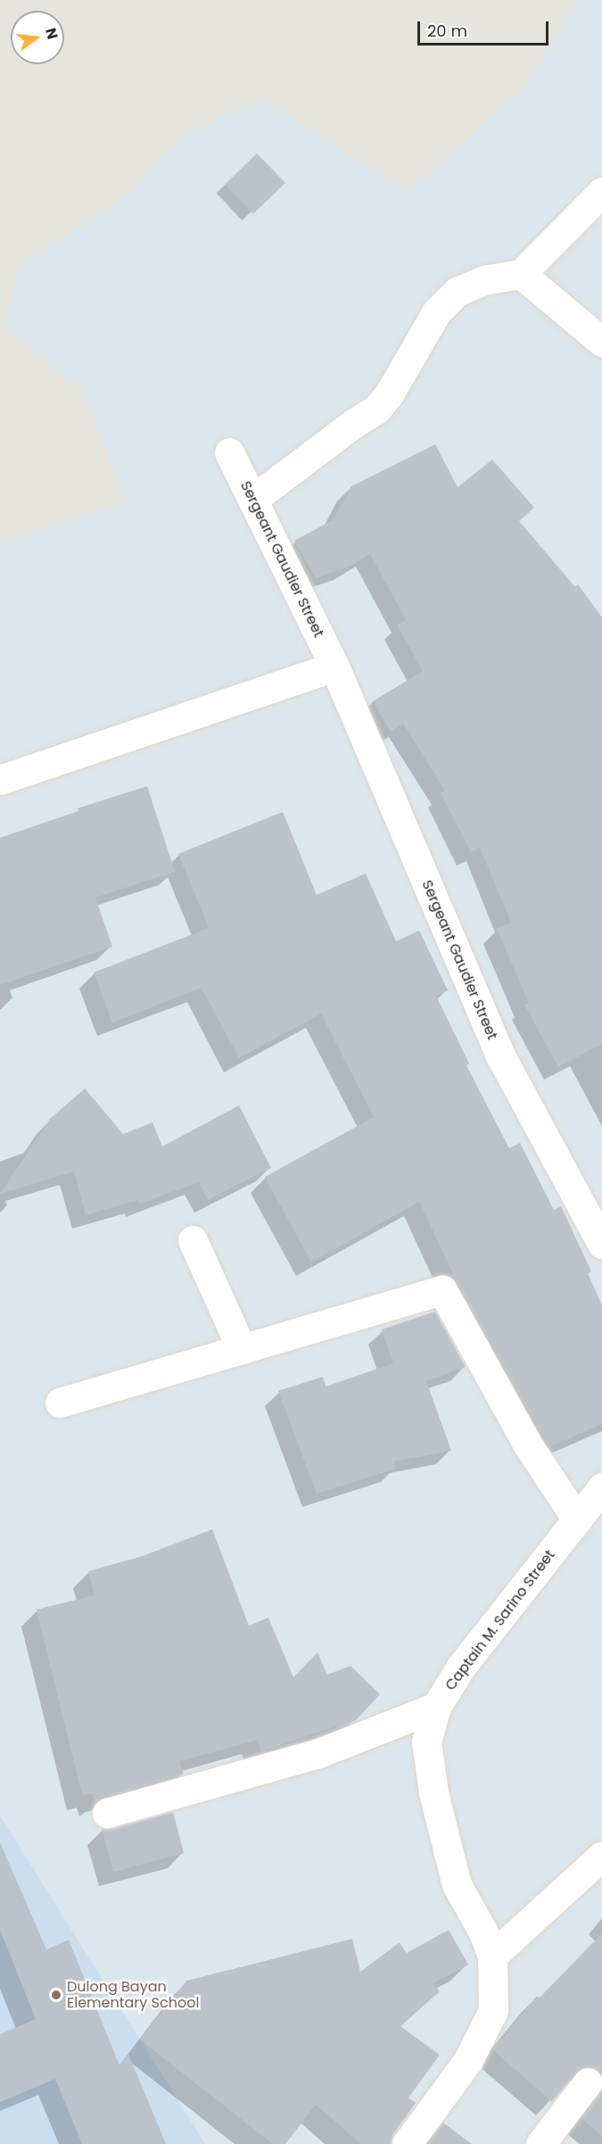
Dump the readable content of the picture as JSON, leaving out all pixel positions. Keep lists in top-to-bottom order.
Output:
{
  "streets": {
    "street": ["Sergeant Gaudier Street", "Captain M. Sarino Street"]
  },
  "places": ["Dulong Bayan Elementary School"],
  "scale_bar": "20 m",
  "north": "right"
}
